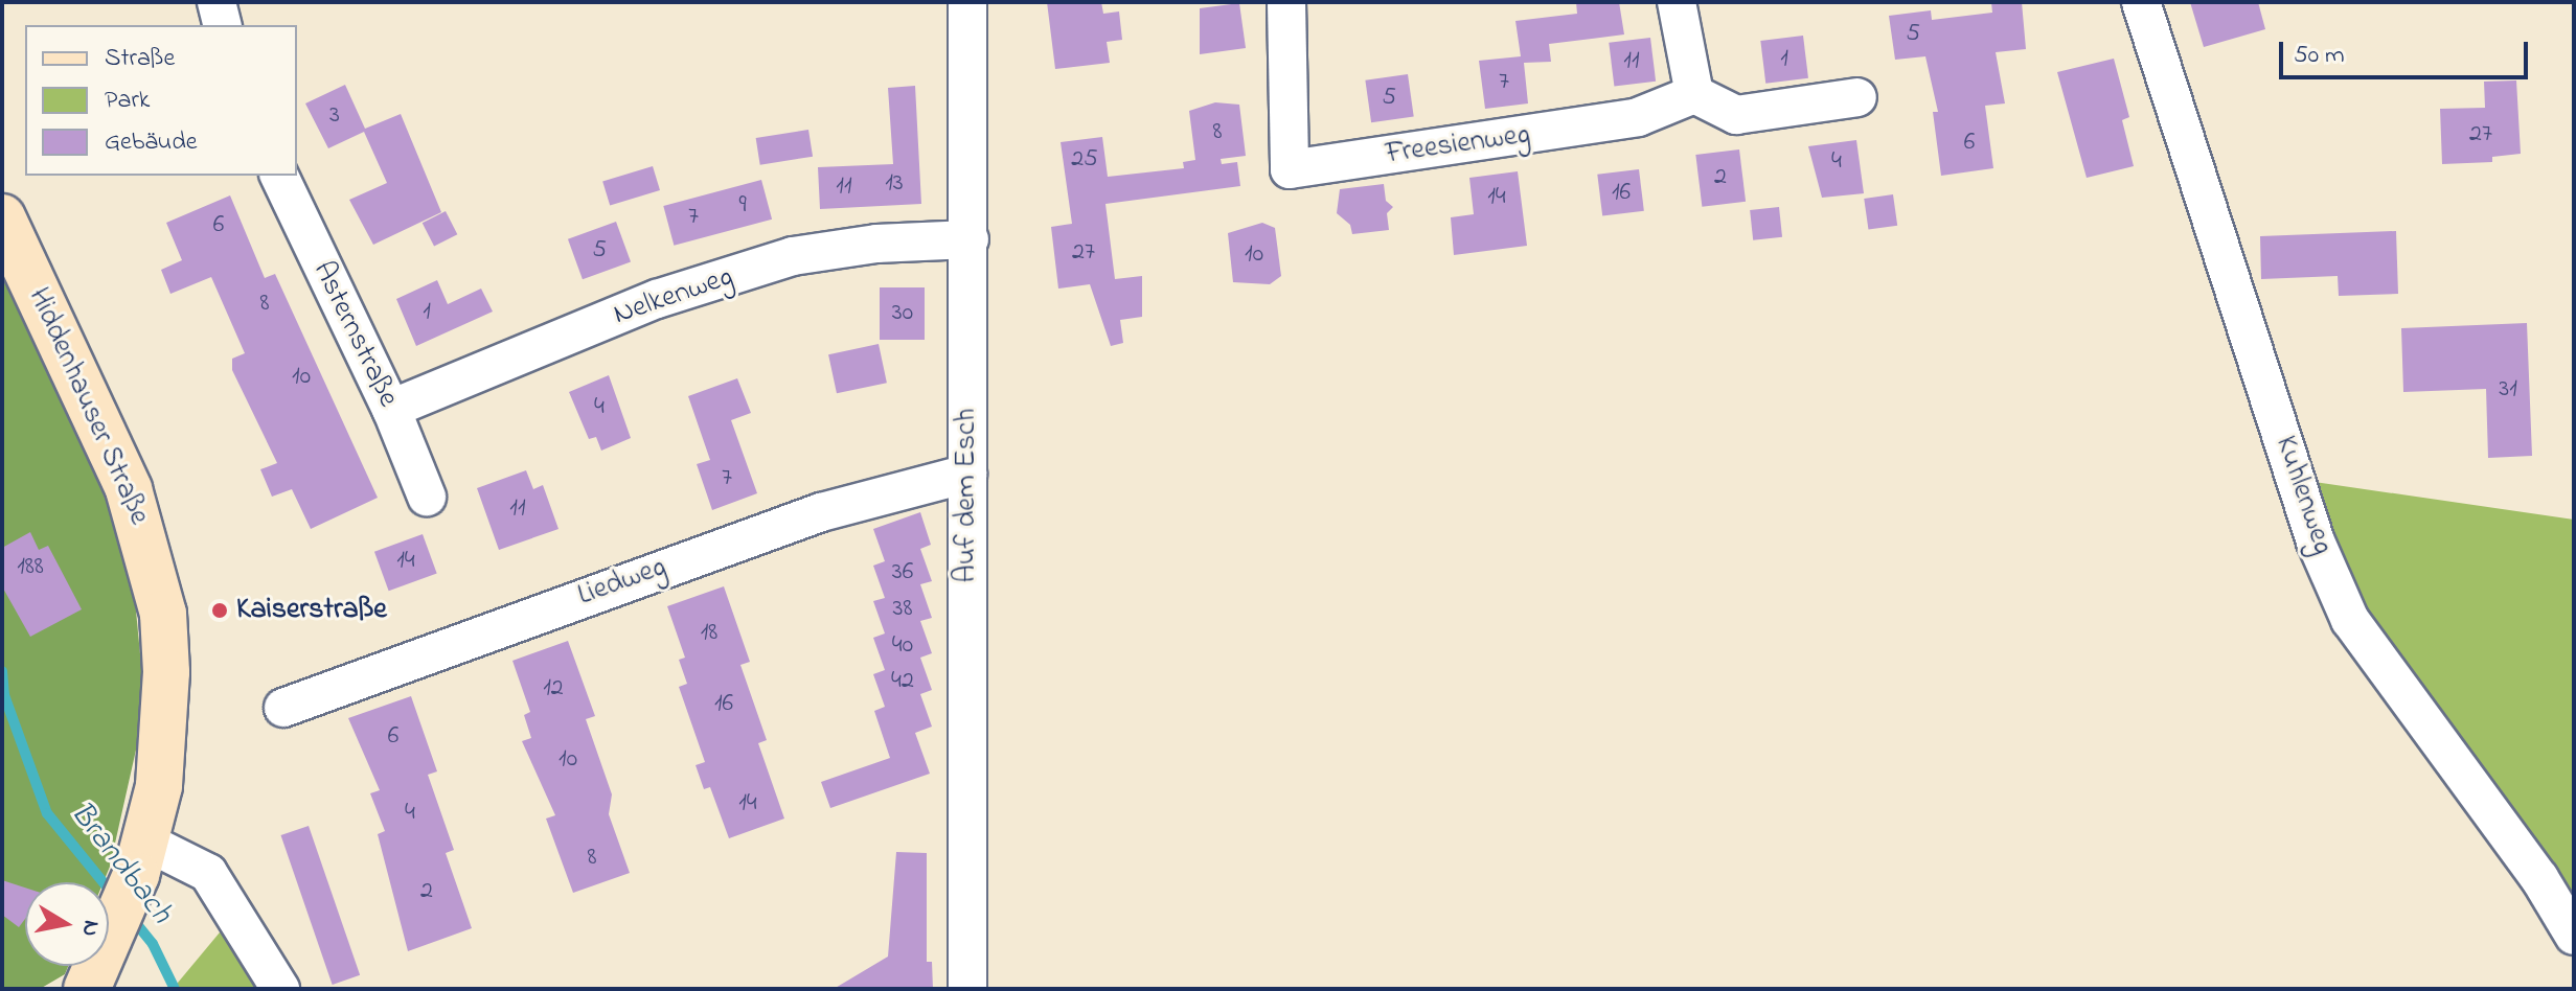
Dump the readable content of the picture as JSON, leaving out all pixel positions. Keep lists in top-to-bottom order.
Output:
{
  "streets": {
    "main road": ["Hiddenhauser Straße"],
    "street": [
      "Freesienweg",
      "Nelkenweg",
      "Asternstraße",
      "Auf dem Esch",
      "Kuhlenweg",
      "Liedweg"
    ]
  },
  "crossings": [
    ["Nelkenweg", "Asternstraße"],
    ["Nelkenweg", "Auf dem Esch"],
    ["Auf dem Esch", "Liedweg"]
  ],
  "water": ["Brandbach"],
  "places": ["Kaiserstraße"],
  "house_numbers": [
    "5",
    "1",
    "11",
    "7",
    "5",
    "3",
    "8",
    "27",
    "6",
    "25",
    "4",
    "2",
    "13",
    "11",
    "16",
    "14",
    "9",
    "7",
    "6",
    "5",
    "27",
    "10",
    "8",
    "1",
    "30",
    "10",
    "31",
    "4",
    "7",
    "11",
    "14",
    "188",
    "36",
    "38",
    "18",
    "40",
    "42",
    "12",
    "16",
    "6",
    "10",
    "14",
    "4",
    "8",
    "2"
  ],
  "legend": ["Straße", "Park", "Gebäude"],
  "scale_bar": "50 m",
  "north": "right"
}
